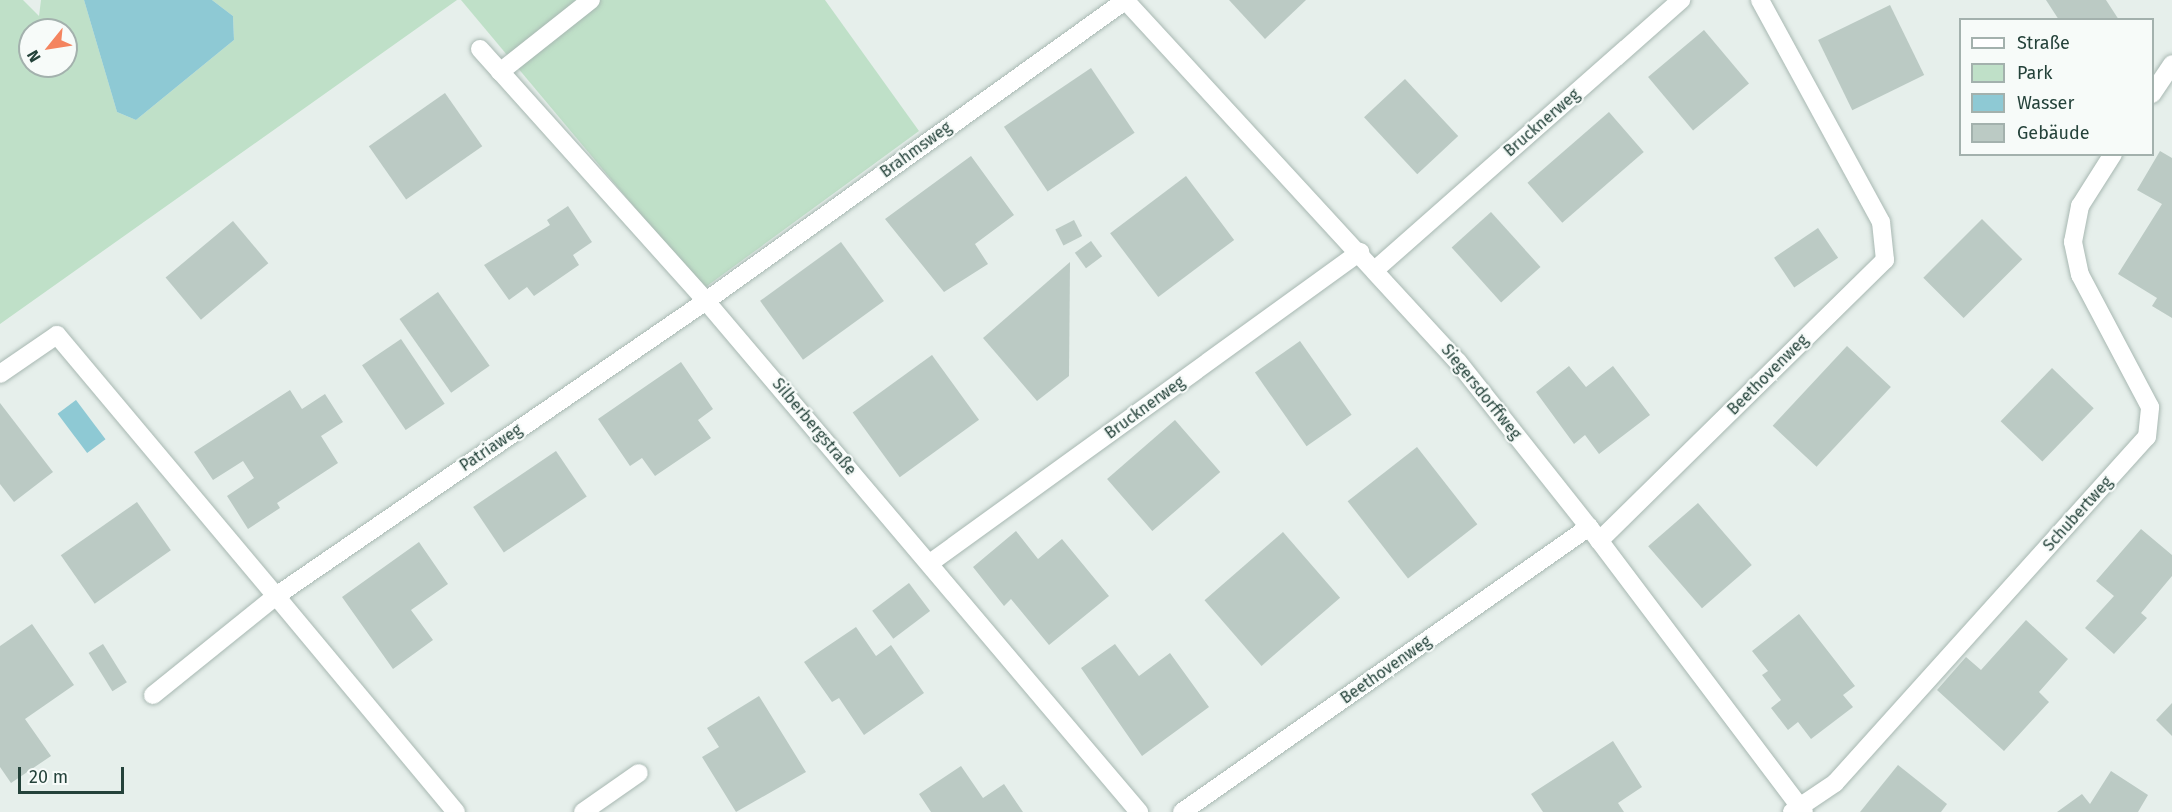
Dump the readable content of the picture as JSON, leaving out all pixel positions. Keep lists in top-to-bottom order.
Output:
{
  "streets": {
    "street": [
      "Brucknerweg",
      "Brahmsweg",
      "Beethovenweg",
      "Siegersdorffweg",
      "Silberbergstraße",
      "Patriaweg",
      "Schubertweg"
    ]
  },
  "crossings": [
    ["Brucknerweg", "Siegersdorffweg"],
    ["Brucknerweg", "Silberbergstraße"],
    ["Brahmsweg", "Siegersdorffweg"],
    ["Brahmsweg", "Silberbergstraße"],
    ["Brahmsweg", "Patriaweg"],
    ["Beethovenweg", "Siegersdorffweg"],
    ["Siegersdorffweg", "Schubertweg"],
    ["Silberbergstraße", "Patriaweg"]
  ],
  "legend": [
    "Straße",
    "Park",
    "Wasser",
    "Gebäude"
  ],
  "scale_bar": "20 m",
  "north": "bottom left"
}
